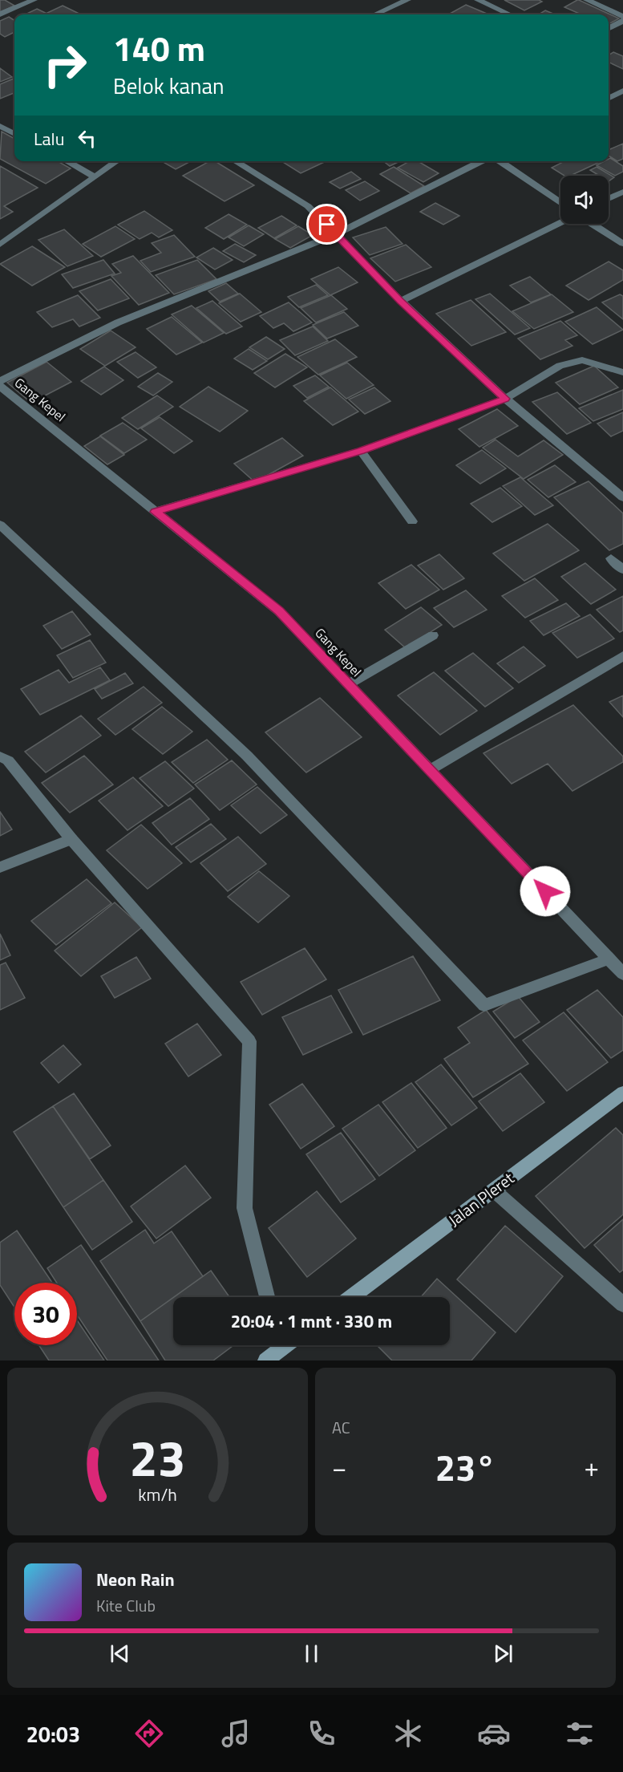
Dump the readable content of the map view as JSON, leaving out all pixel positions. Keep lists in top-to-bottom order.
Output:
{
  "streets": {
    "main road": ["Jalan Pleret"],
    "street": ["Gang Kepel"]
  },
  "page": {
    "turn": ["140 m", "Belok kanan"],
    "then": "Lalu",
    "limit": "30",
    "trip": "20:04 · 1 mnt · 330 m",
    "tile": "AC",
    "heat": ["−", "23°", "+"],
    "song": ["Neon Rain", "Kite Club"],
    "tabs": "20:03",
    "gauge": ["23", "km/h"]
  }
}
